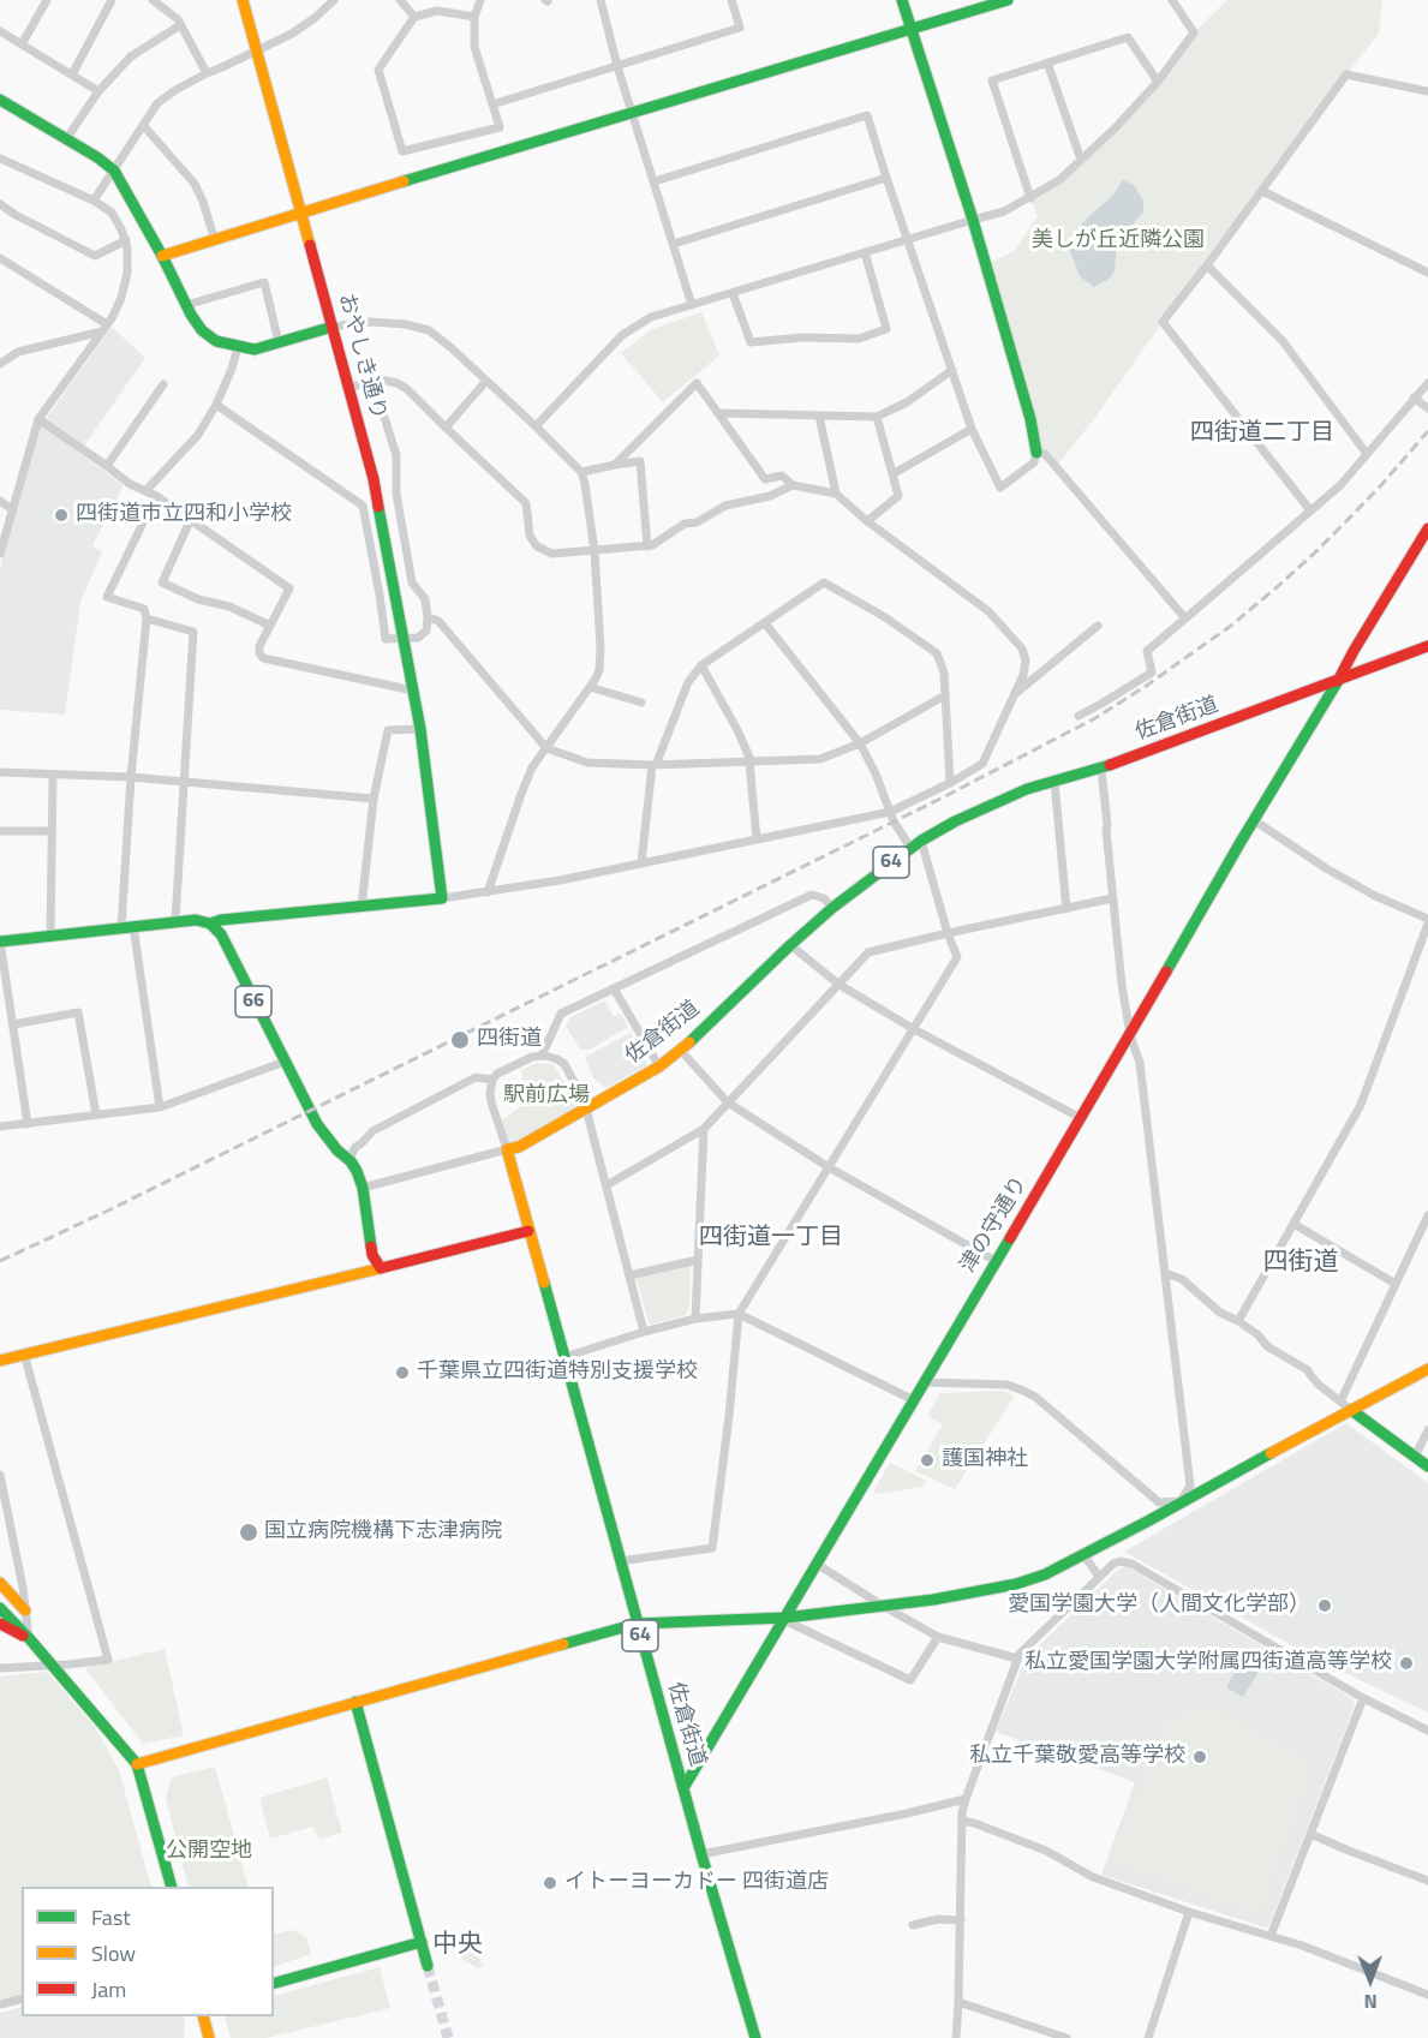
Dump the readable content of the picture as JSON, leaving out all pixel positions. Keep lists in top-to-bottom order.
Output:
{
  "streets": {
    "street": [
      "おやしき通り",
      "佐倉街道",
      "64",
      "66",
      "津の守通り"
    ]
  },
  "crossings": [
    ["佐倉街道", "津の守通り"]
  ],
  "districts": [
    "四街道二丁目",
    "四街道一丁目",
    "四街道",
    "中央"
  ],
  "parks": ["美しが丘近隣公園", "駅前広場", "公開空地"],
  "places": [
    "四街道市立四和小学校",
    "四街道",
    "千葉県立四街道特別支援学校",
    "護国神社",
    "国立病院機構下志津病院",
    "愛国学園大学（人間文化学部）",
    "私立愛国学園大学附属四街道高等学校",
    "私立千葉敬愛高等学校",
    "イトーヨーカドー 四街道店"
  ],
  "legend": ["Fast", "Slow", "Jam"],
  "north": "bottom"
}
